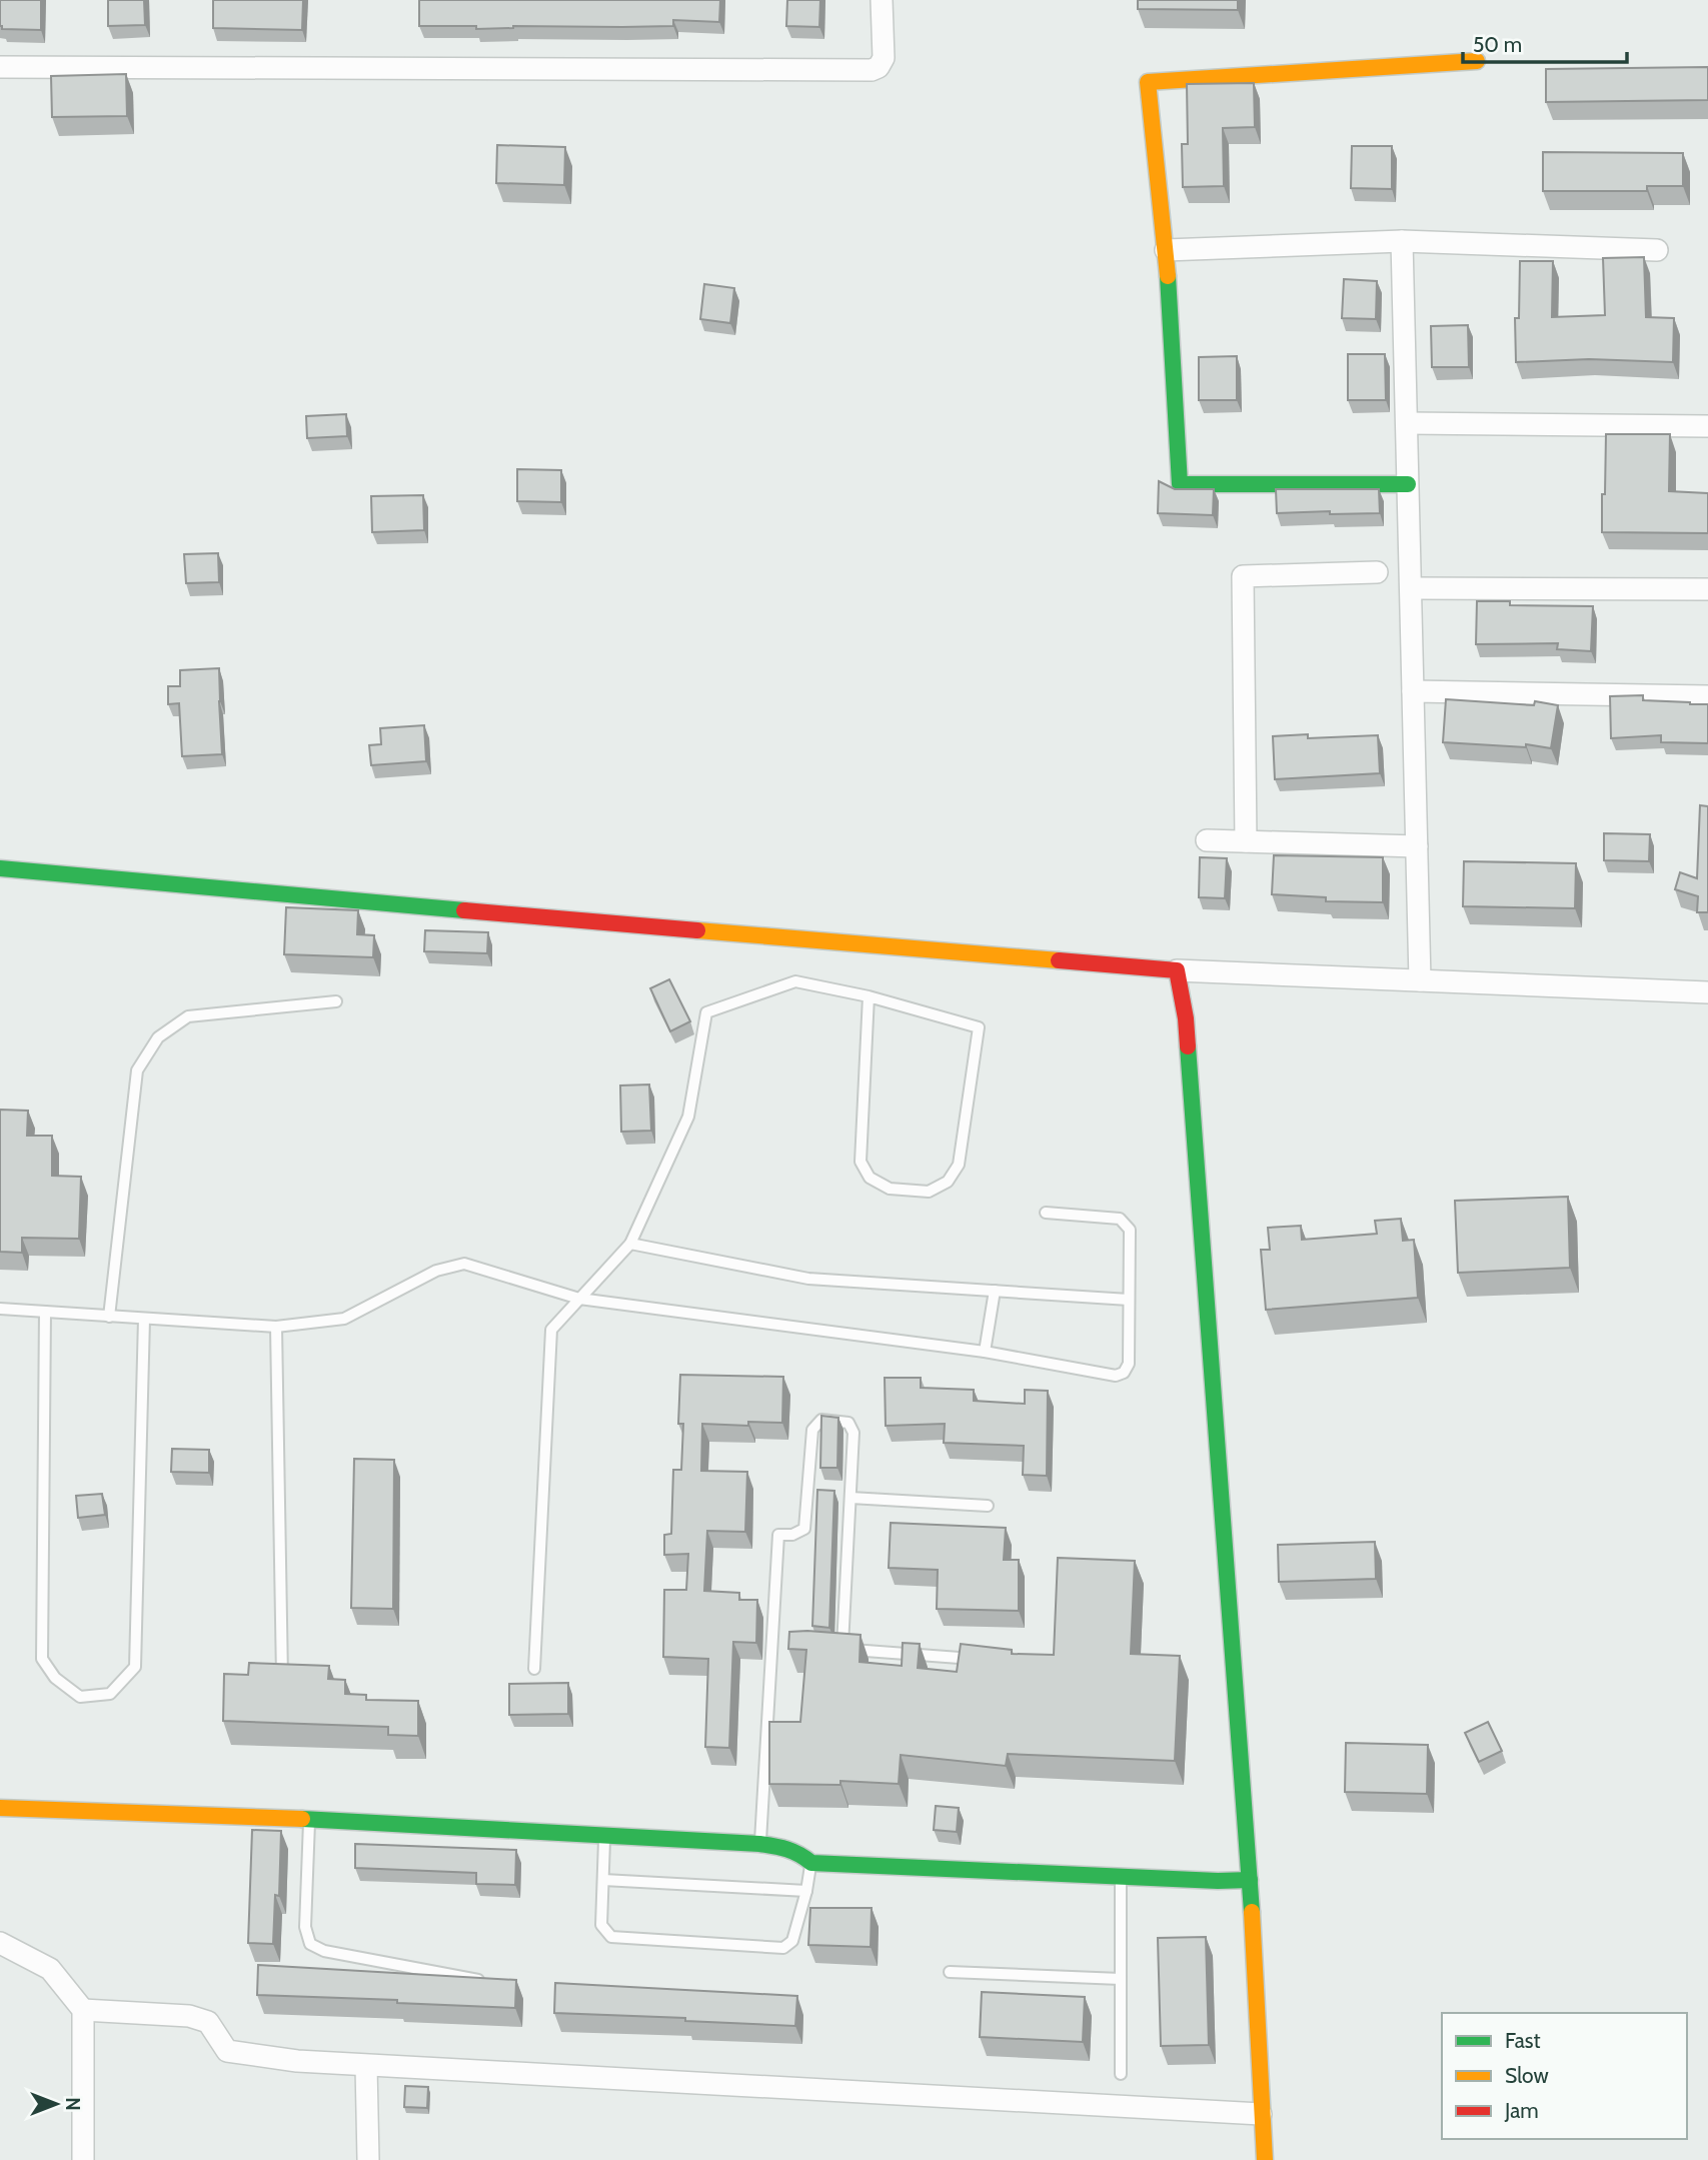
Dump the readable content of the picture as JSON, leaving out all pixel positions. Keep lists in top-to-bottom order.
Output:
{
  "legend": ["Fast", "Slow", "Jam"],
  "scale_bar": "50 m",
  "north": "right"
}
